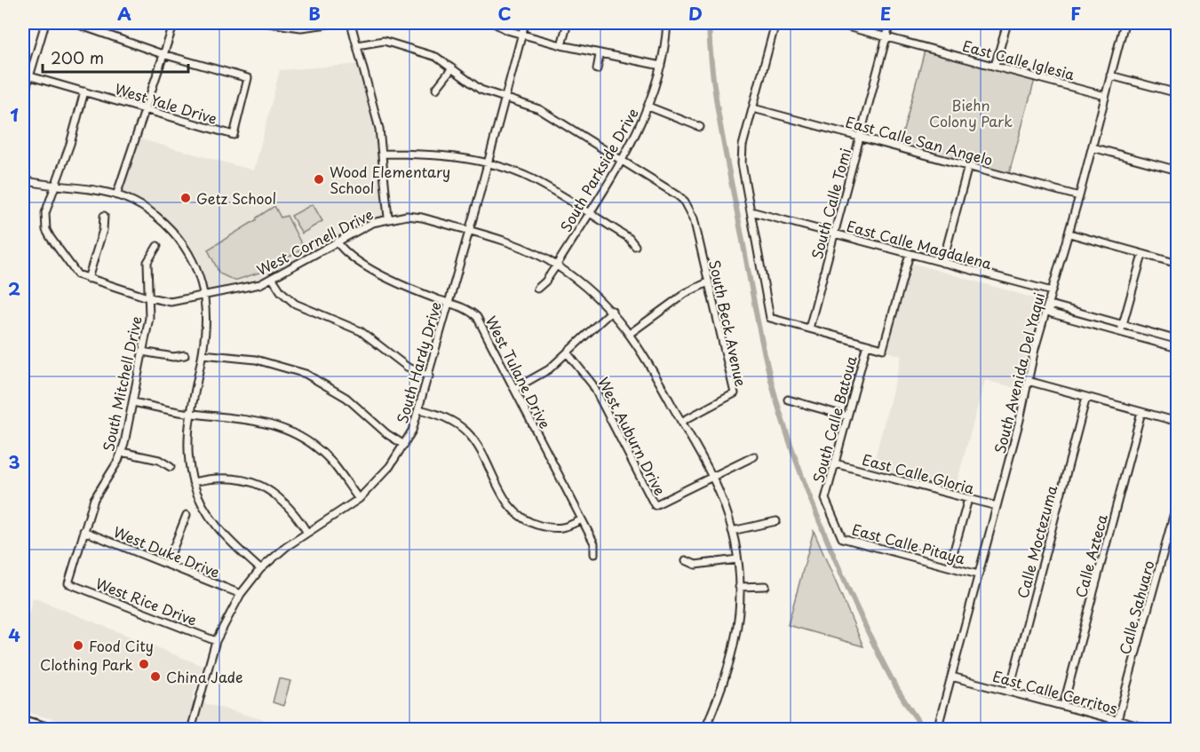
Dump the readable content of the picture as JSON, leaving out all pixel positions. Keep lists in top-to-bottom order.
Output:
{
  "streets": {
    "street": [
      "East Calle Iglesia",
      "West Yale Drive",
      "East Calle San Angelo",
      "South Parkside Drive",
      "South Calle Tomi",
      "West Cornell Drive",
      "East Calle Magdalena",
      "South Beck Avenue",
      "South Hardy Drive",
      "West Tulane Drive",
      "South Avenida Del Yaqui",
      "South Mitchell Drive",
      "South Calle Batoua",
      "West Auburn Drive",
      "East Calle Gloria",
      "Calle Moctezuma",
      "East Calle Pitaya",
      "West Duke Drive",
      "Calle Azteca",
      "West Rice Drive",
      "Calle Sahuaro",
      "East Calle Cerritos"
    ]
  },
  "crossings": [
    ["East Calle Iglesia", "South Calle Tomi"],
    ["East Calle Iglesia", "South Avenida Del Yaqui"],
    ["East Calle San Angelo", "South Calle Tomi"],
    ["East Calle San Angelo", "South Avenida Del Yaqui"],
    ["South Parkside Drive", "West Cornell Drive"],
    ["South Parkside Drive", "South Beck Avenue"],
    ["South Calle Tomi", "East Calle Magdalena"],
    ["West Cornell Drive", "South Beck Avenue"],
    ["West Cornell Drive", "South Hardy Drive"],
    ["West Cornell Drive", "West Tulane Drive"],
    ["West Cornell Drive", "South Mitchell Drive"],
    ["West Cornell Drive", "West Auburn Drive"],
    ["East Calle Magdalena", "South Avenida Del Yaqui"],
    ["South Hardy Drive", "West Tulane Drive"],
    ["South Hardy Drive", "West Duke Drive"],
    ["South Hardy Drive", "West Rice Drive"],
    ["South Avenida Del Yaqui", "East Calle Gloria"],
    ["South Avenida Del Yaqui", "East Calle Pitaya"],
    ["South Avenida Del Yaqui", "East Calle Cerritos"],
    ["South Mitchell Drive", "West Duke Drive"],
    ["South Mitchell Drive", "West Rice Drive"],
    ["South Calle Batoua", "East Calle Gloria"],
    ["South Calle Batoua", "East Calle Pitaya"],
    ["Calle Moctezuma", "East Calle Cerritos"],
    ["Calle Azteca", "East Calle Cerritos"],
    ["Calle Sahuaro", "East Calle Cerritos"]
  ],
  "parks": ["Biehn Colony Park"],
  "places": [
    "Wood Elementary School",
    "Getz School",
    "Food City",
    "Clothing Park",
    "China Jade"
  ],
  "scale_bar": "200 m",
  "grid": {
    "columns": [
      "A",
      "B",
      "C",
      "D",
      "E",
      "F"
    ],
    "rows": [
      "1",
      "2",
      "3",
      "4"
    ]
  }
}
